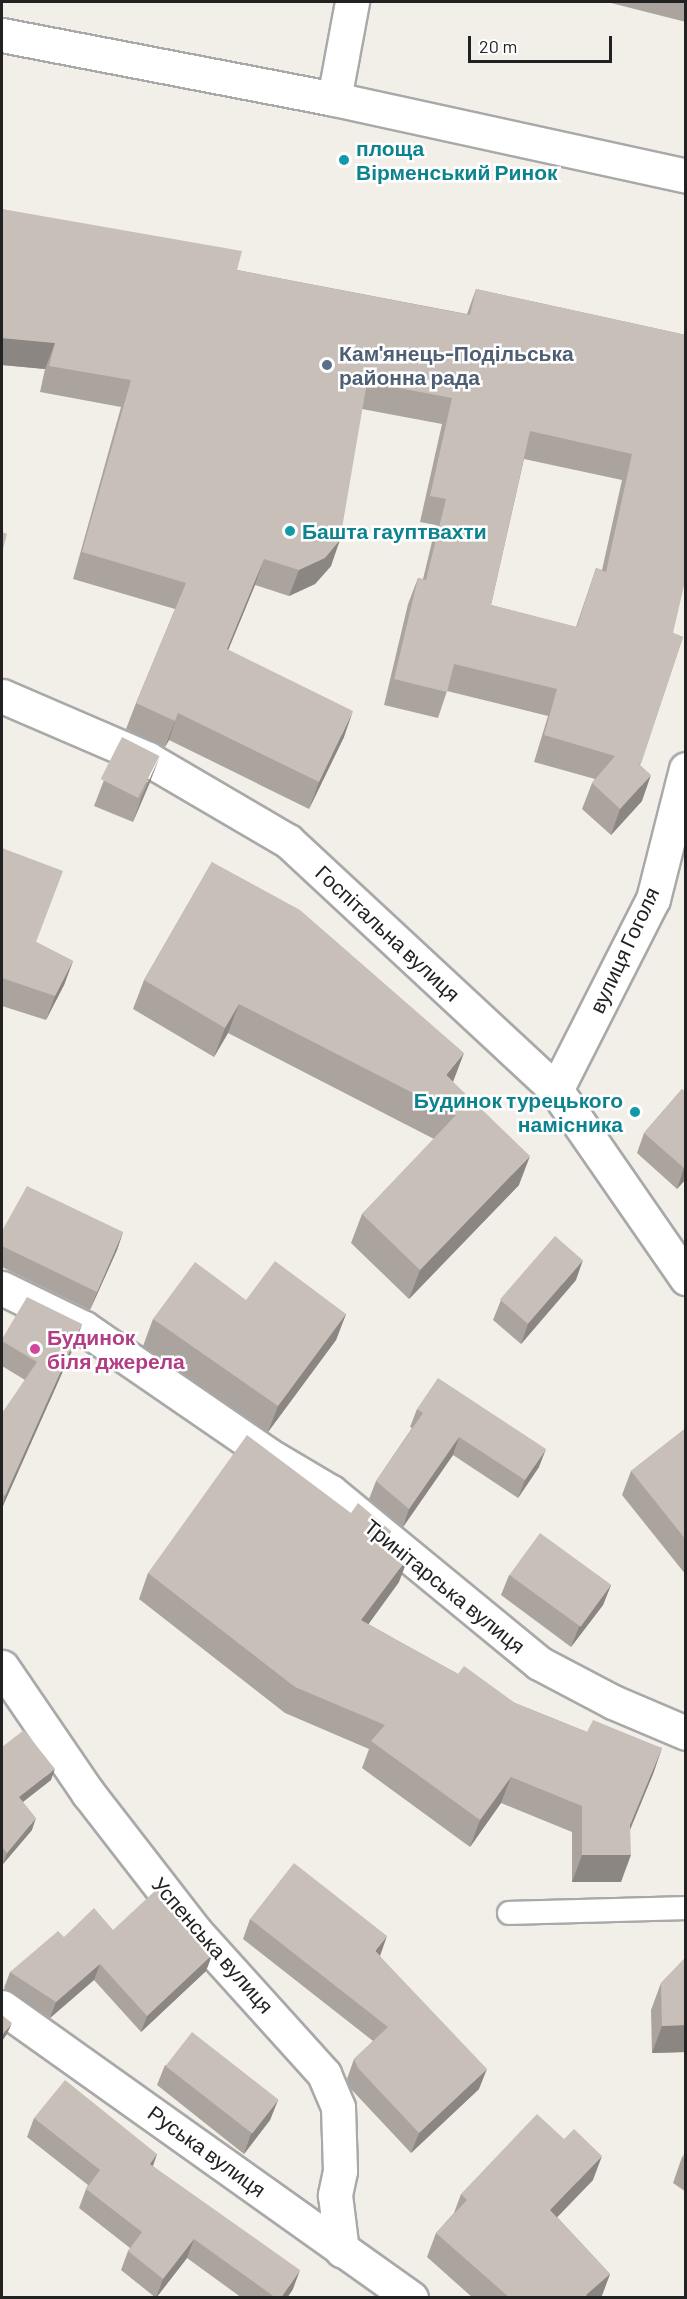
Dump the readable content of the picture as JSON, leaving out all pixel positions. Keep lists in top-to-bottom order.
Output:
{
  "streets": {
    "street": [
      "Госпітальна вулиця",
      "вулиця Гоголя",
      "Тринітарська вулиця",
      "Успенська вулиця",
      "Руська вулиця"
    ]
  },
  "crossings": [
    ["Госпітальна вулиця", "вулиця Гоголя"],
    ["Успенська вулиця", "Руська вулиця"]
  ],
  "places": [
    "площа Вірменський Ринок",
    "Кам'янець-Подільська районна рада",
    "Башта гауптвахти",
    "Будинок турецького намісника",
    "Будинок біля джерела"
  ],
  "scale_bar": "20 m"
}
